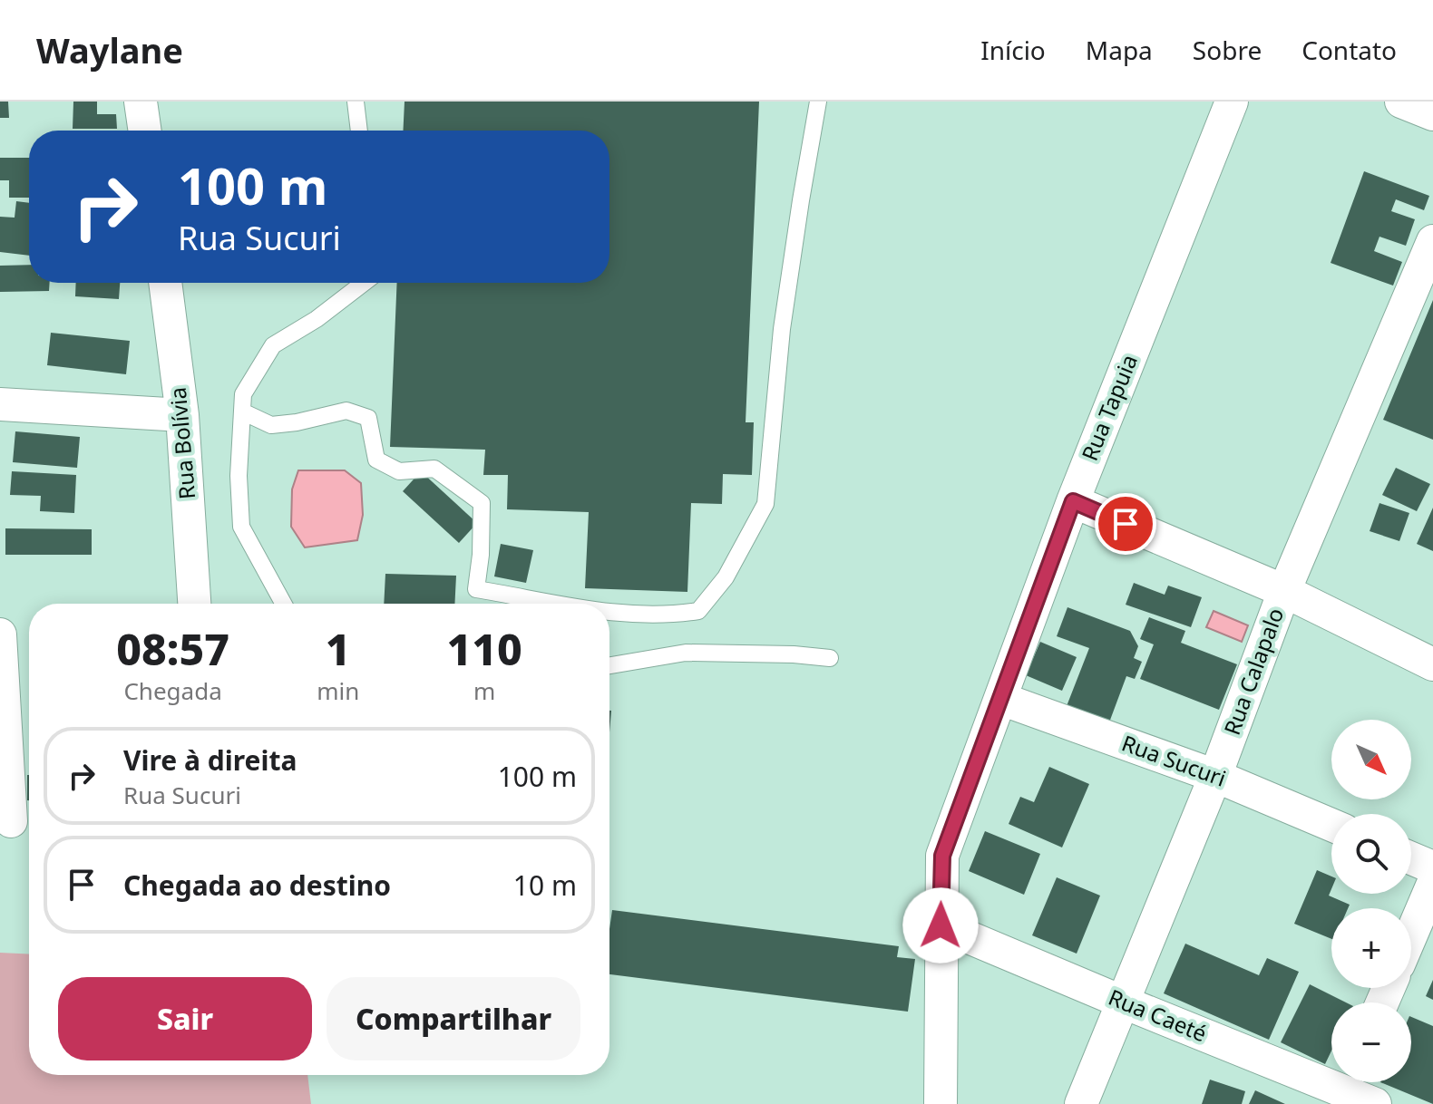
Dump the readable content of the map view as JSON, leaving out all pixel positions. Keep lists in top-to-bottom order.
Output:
{
  "streets": {
    "street": [
      "Rua Tapuia",
      "Rua Bolívia",
      "Rua Calapalo",
      "Rua Sucuri",
      "Rua Caeté"
    ]
  },
  "crossings": [
    ["Rua Tapuia", "Rua Sucuri"],
    ["Rua Tapuia", "Rua Caeté"],
    ["Rua Calapalo", "Rua Sucuri"],
    ["Rua Calapalo", "Rua Caeté"]
  ],
  "north": "bottom right",
  "page": {
    "header": "Waylane",
    "nav": [
      "Início",
      "Mapa",
      "Sobre",
      "Contato"
    ],
    "turn": ["100 m", "Rua Sucuri"],
    "eta": [
      "08:57",
      "Chegada",
      "1",
      "min",
      "110",
      "m"
    ],
    "map_buttons": ["+", "−"],
    "list": [
      {
        "name": "Vire à direita",
        "note": "Rua Sucuri",
        "value": "100 m"
      },
      {
        "name": "Chegada ao destino",
        "value": "10 m"
      }
    ],
    "buttons": ["Sair", "Compartilhar"]
  }
}
